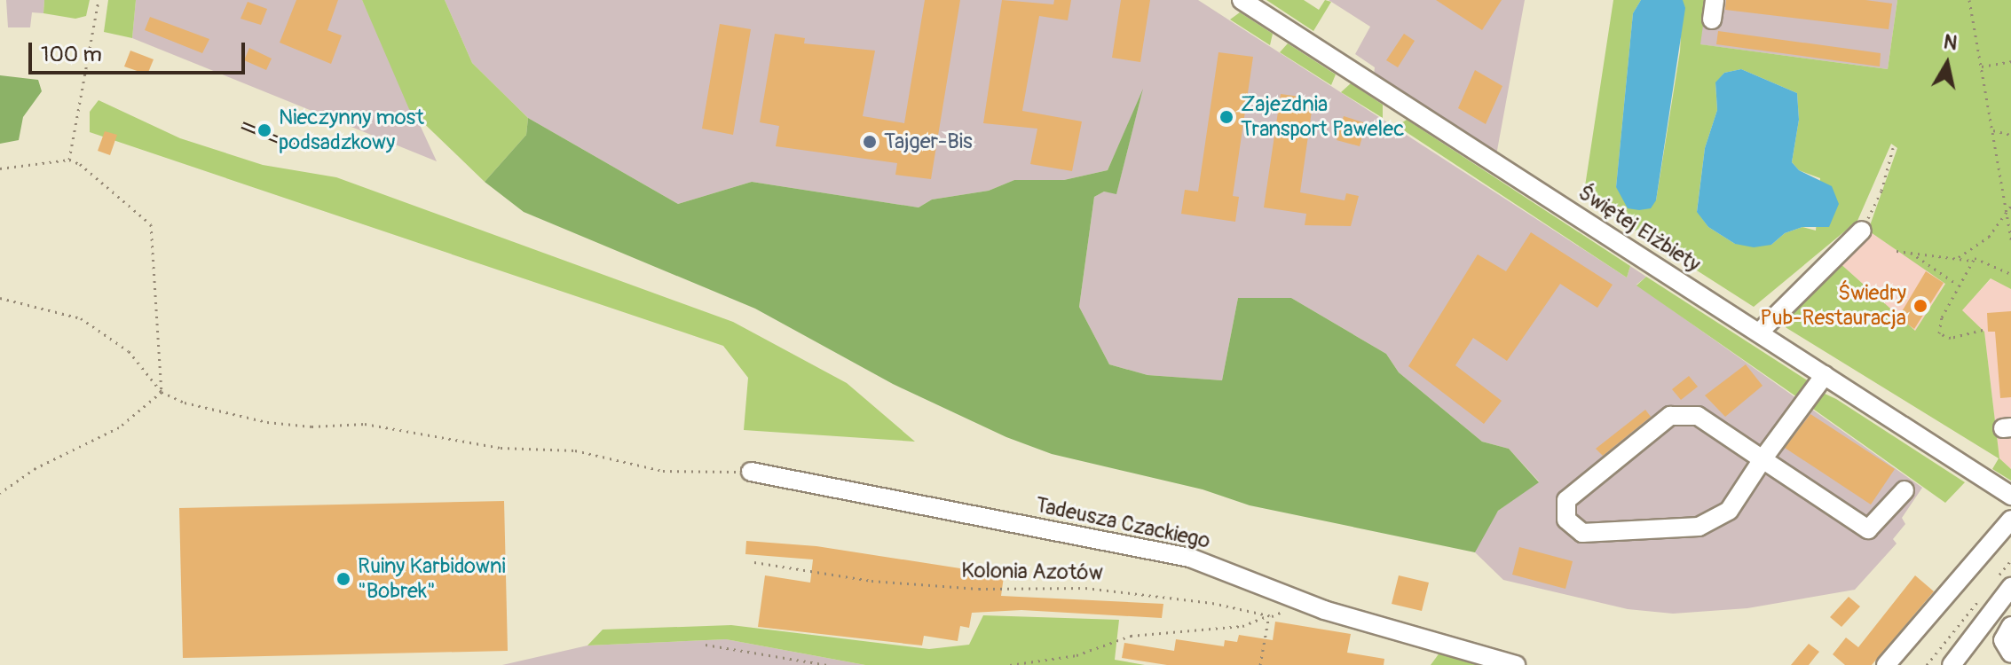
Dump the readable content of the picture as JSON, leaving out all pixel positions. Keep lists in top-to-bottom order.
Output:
{
  "streets": {
    "street": ["Świętej Elżbiety", "Tadeusza Czackiego"],
    "path": ["Kolonia Azotów"]
  },
  "places": [
    "Zajezdnia Transport Pawelec",
    "Nieczynny most podsadzkowy",
    "Tajger-Bis",
    "Świedry Pub-Restauracja",
    "Ruiny Karbidowni \"Bobrek\""
  ],
  "scale_bar": "100 m",
  "north": "top"
}
